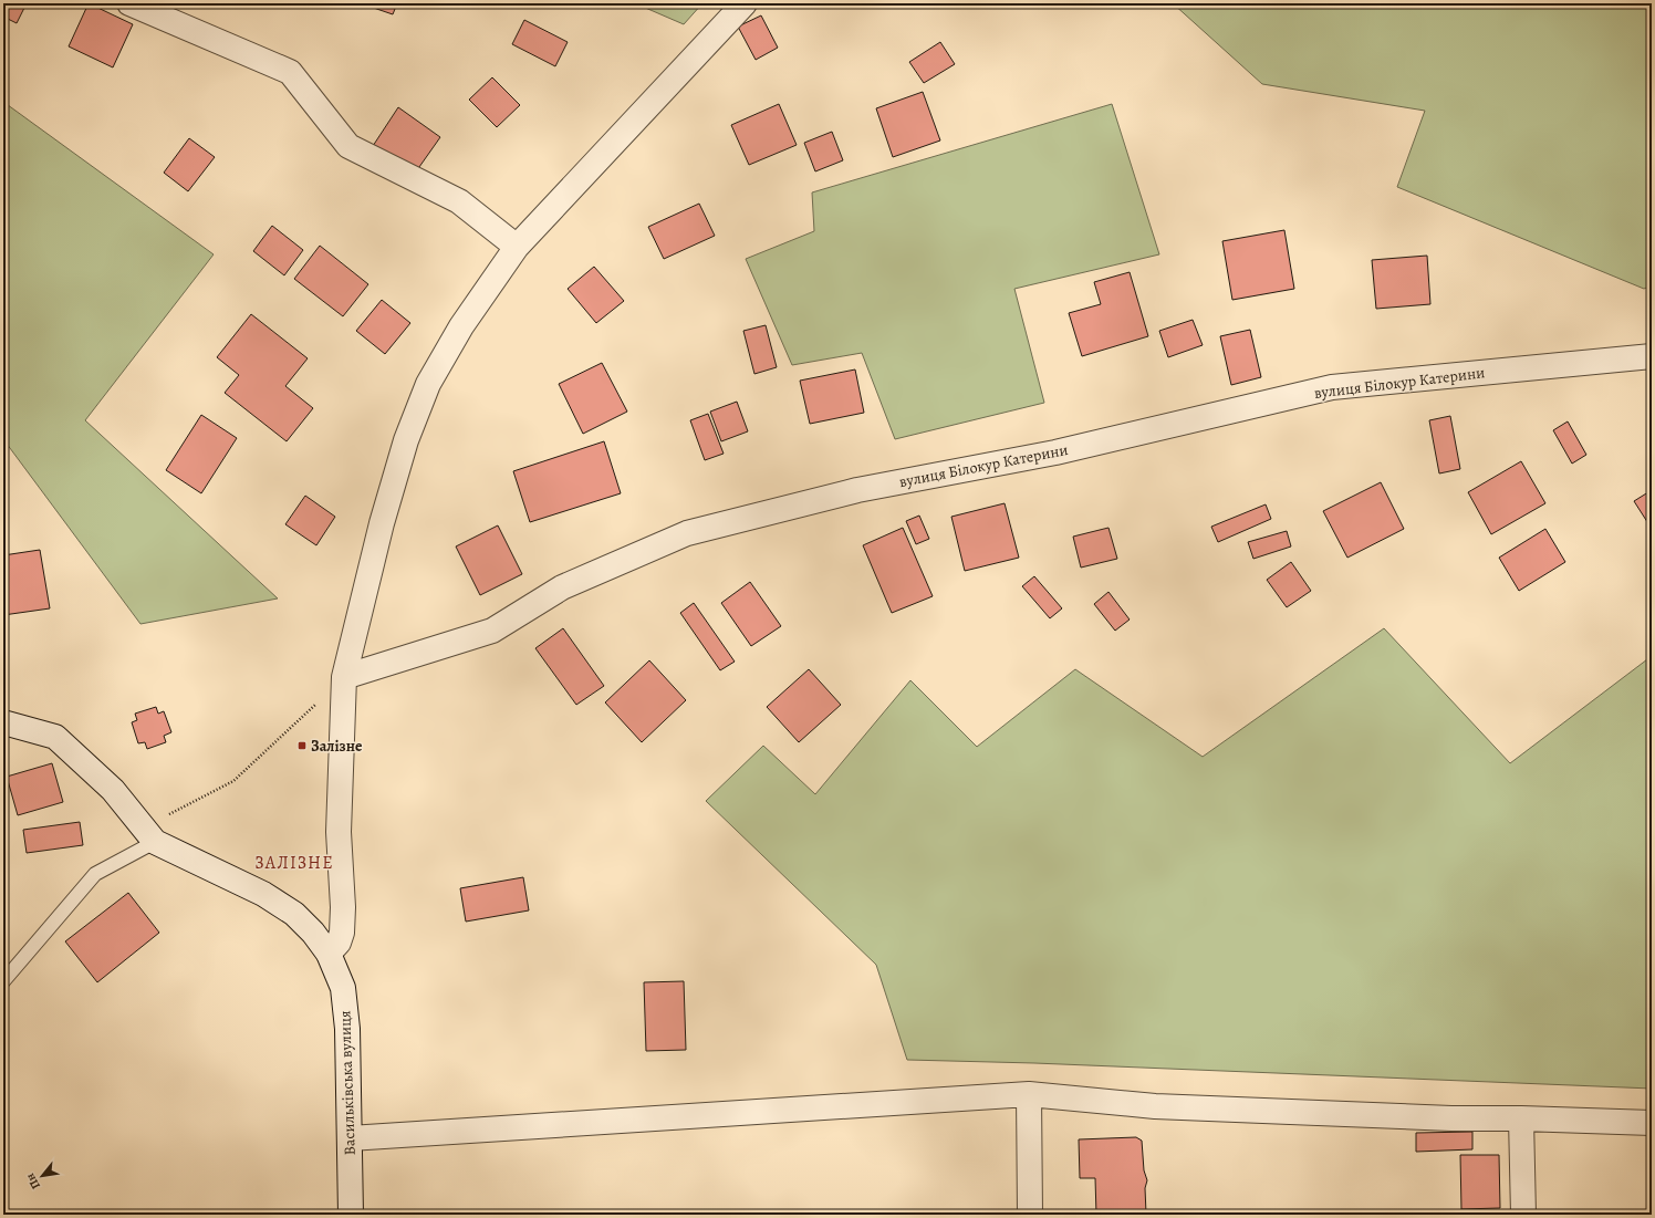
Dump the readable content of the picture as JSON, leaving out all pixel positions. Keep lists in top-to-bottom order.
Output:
{
  "streets": {
    "street": ["вулиця Білокур Катерини", "Васильківська вулиця"]
  },
  "districts": ["ЗАЛІЗНЕ"],
  "places": {
    "transit": ["Залізне"]
  },
  "north": "bottom left"
}
